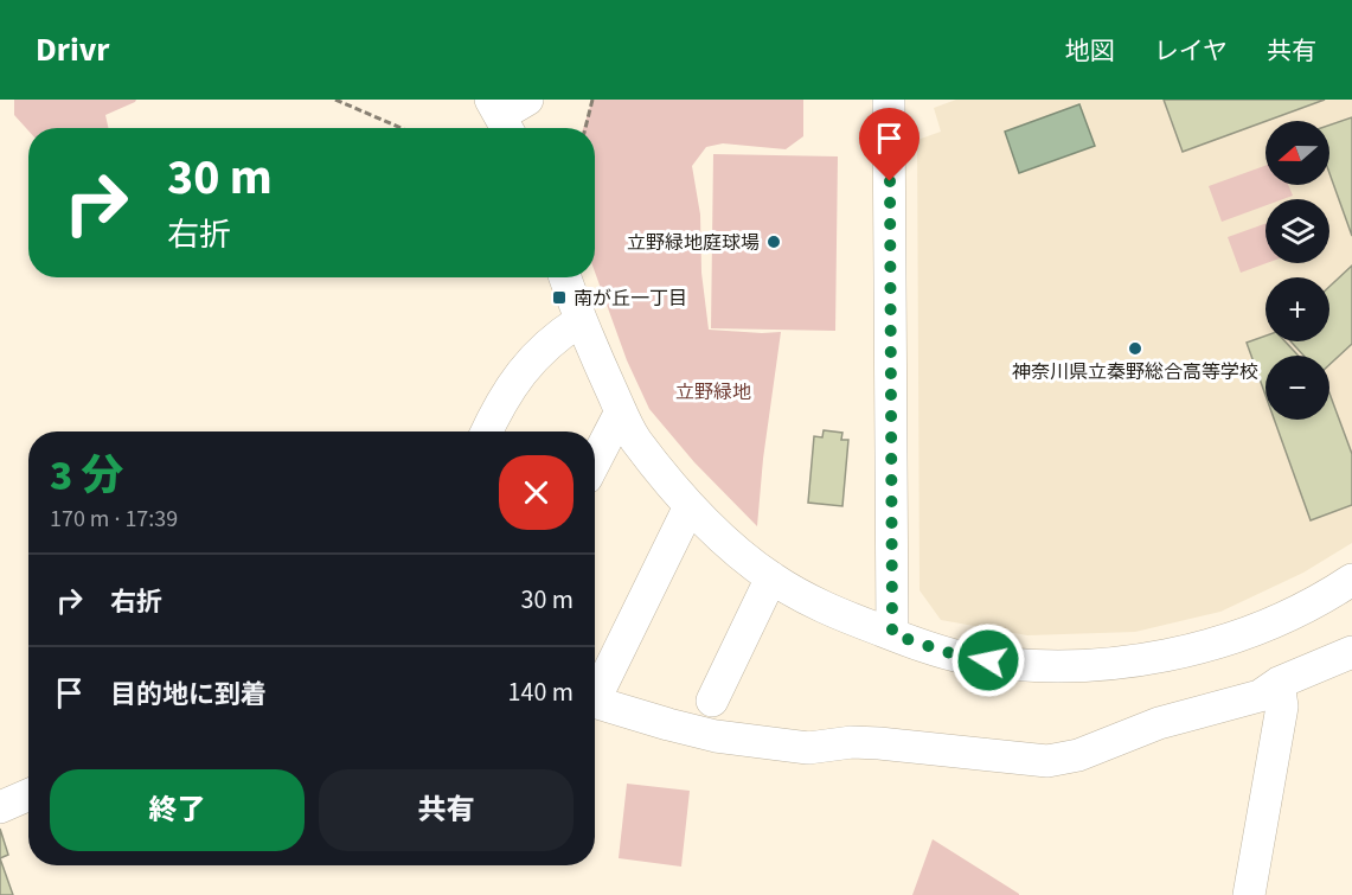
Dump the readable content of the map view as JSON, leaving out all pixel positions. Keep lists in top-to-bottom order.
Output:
{
  "parks": ["立野緑地"],
  "places": {
    "other": ["立野緑地庭球場", "神奈川県立秦野総合高等学校"],
    "transit": ["南が丘一丁目"]
  },
  "north": "left",
  "page": {
    "header": "Drivr",
    "nav": ["地図", "レイヤ", "共有"],
    "map_buttons": ["+", "−"],
    "turn": ["30 m", "右折"],
    "heading": ["3 分", "170 m · 17:39"],
    "list": [
      {
        "name": "右折",
        "value": "30 m"
      },
      {
        "name": "目的地に到着",
        "value": "140 m"
      }
    ],
    "buttons": ["終了", "共有"]
  }
}
